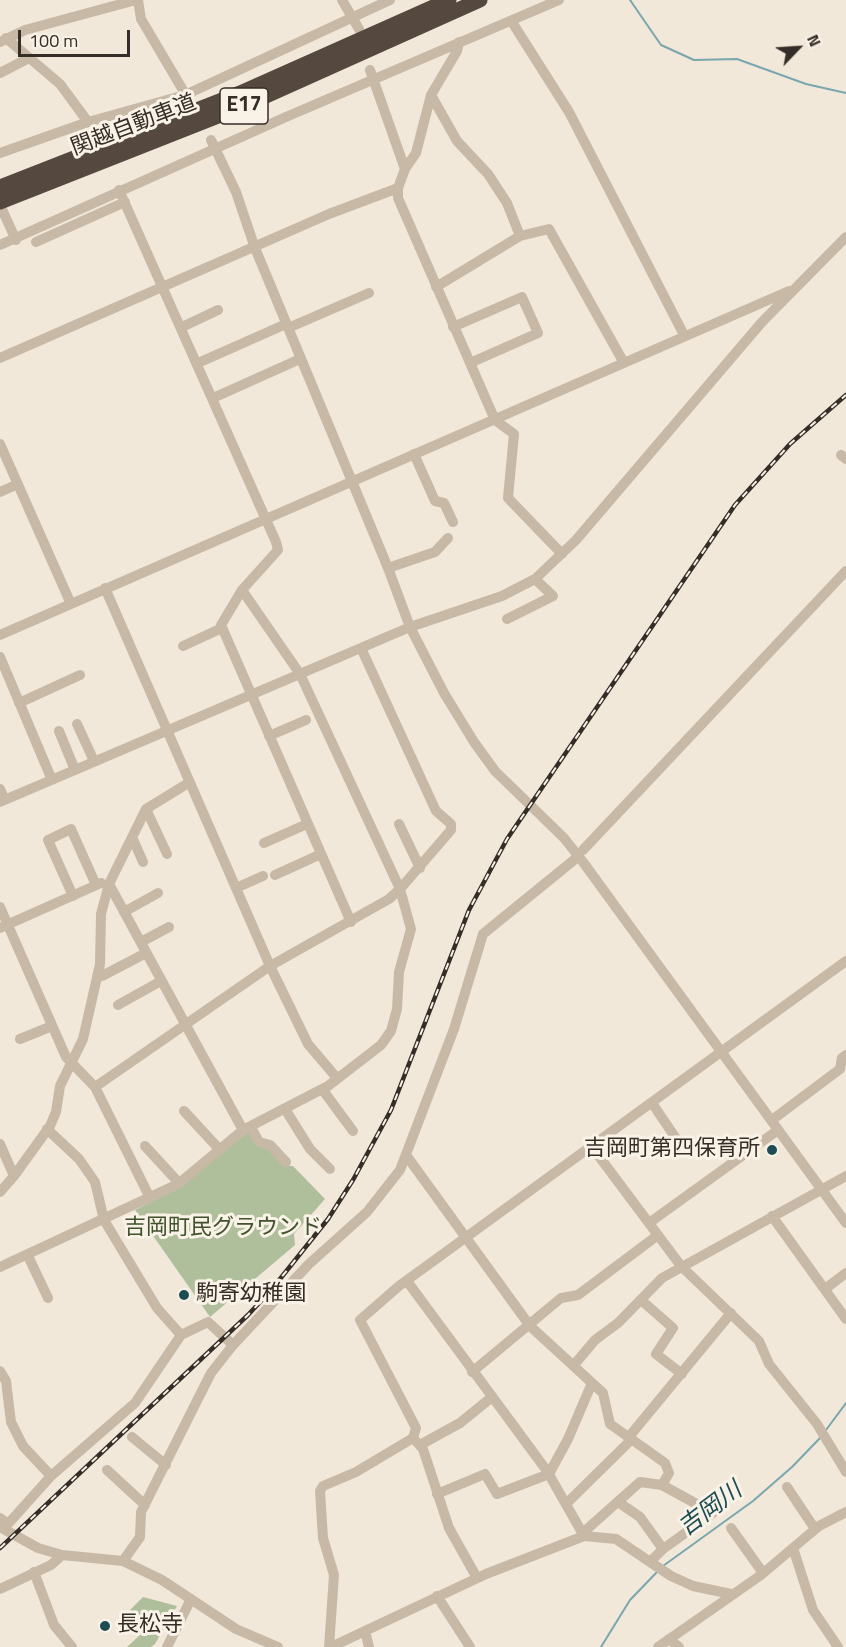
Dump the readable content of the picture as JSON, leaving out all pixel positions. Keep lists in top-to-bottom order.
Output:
{
  "streets": {
    "highway": ["E17", "関越自動車道"]
  },
  "water": ["吉岡川"],
  "parks": ["吉岡町民グラウンド"],
  "places": ["吉岡町第四保育所", "駒寄幼稚園", "長松寺"],
  "scale_bar": "100 m",
  "north": "top right"
}
